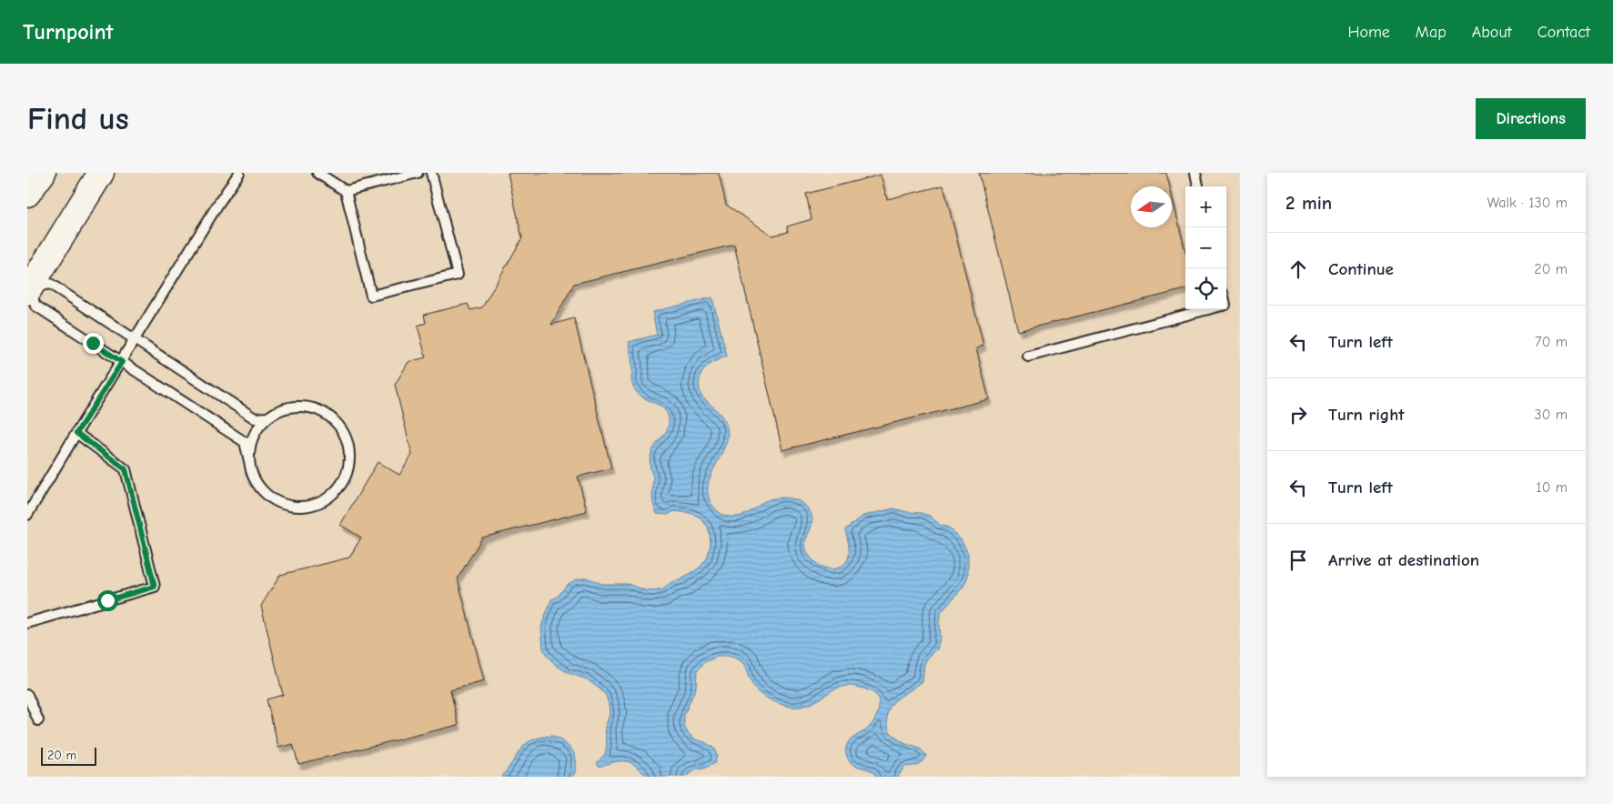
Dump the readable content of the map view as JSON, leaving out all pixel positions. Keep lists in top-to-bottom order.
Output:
{
  "scale_bar": "20 m",
  "north": "left",
  "page": {
    "header": "Turnpoint",
    "nav": [
      "Home",
      "Map",
      "About",
      "Contact"
    ],
    "buttons": "Directions",
    "title": "Find us",
    "heading": ["2 min", "Walk · 130 m"],
    "map_buttons": ["+", "−"],
    "list": [
      ["Continue", "20 m"],
      ["Turn left", "70 m"],
      ["Turn right", "30 m"],
      ["Turn left", "10 m"],
      "Arrive at destination"
    ],
    "scale": "20 m"
  }
}
